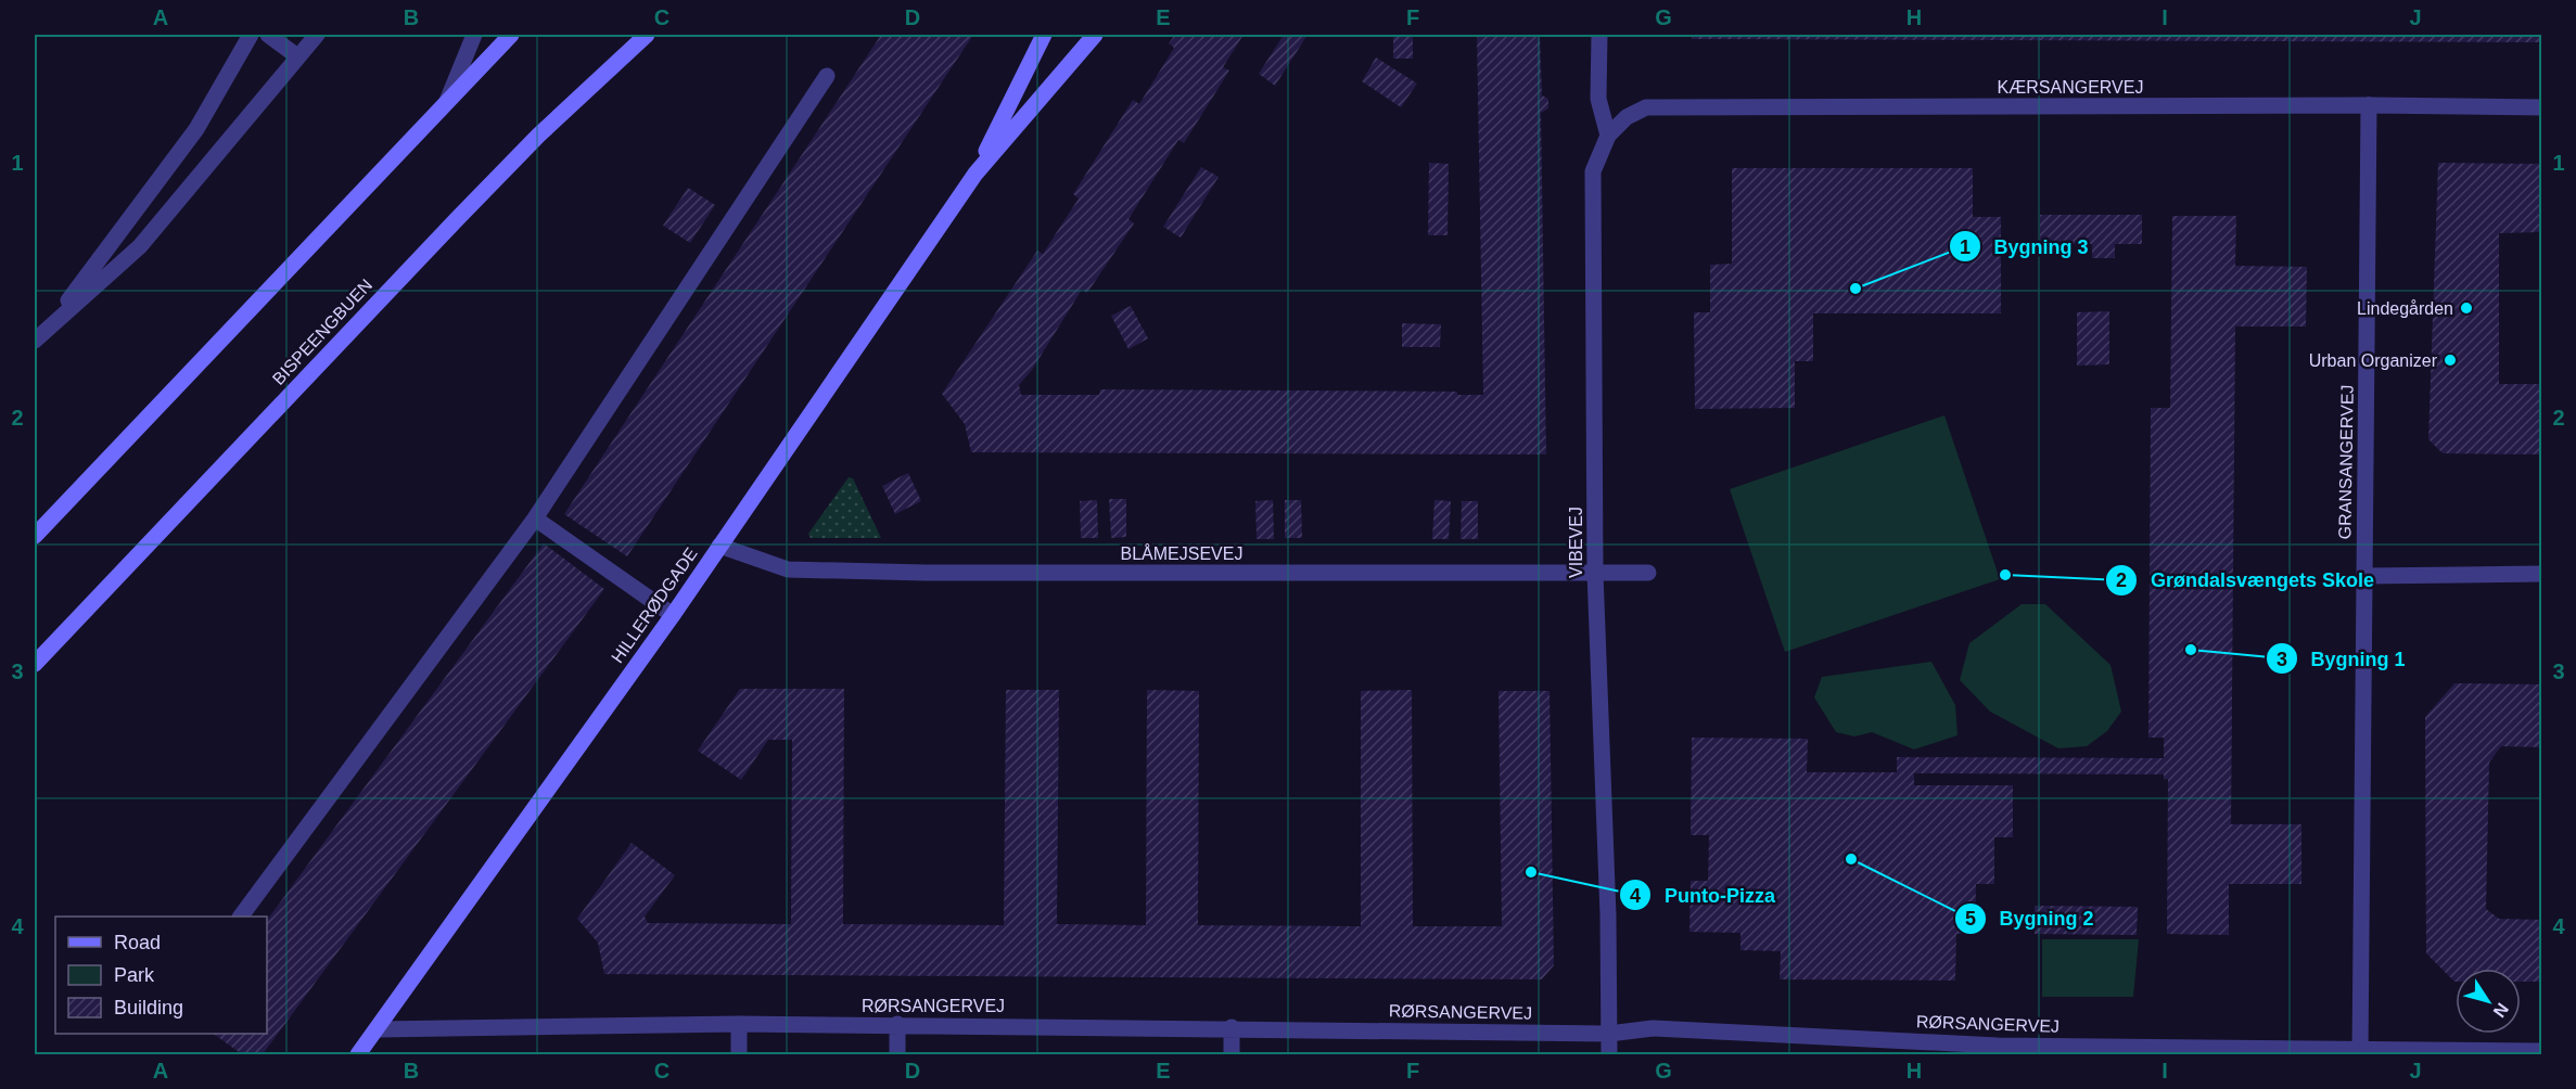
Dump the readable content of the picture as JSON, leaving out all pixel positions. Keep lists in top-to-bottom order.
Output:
{
  "streets": {
    "street": [
      "KÆRSANGERVEJ",
      "BISPEENGBUEN",
      "GRANSANGERVEJ",
      "VIBEVEJ",
      "BLÅMEJSEVEJ",
      "HILLERØDGADE",
      "RØRSANGERVEJ"
    ]
  },
  "crossings": [
    ["KÆRSANGERVEJ", "GRANSANGERVEJ"],
    ["KÆRSANGERVEJ", "VIBEVEJ"],
    ["GRANSANGERVEJ", "RØRSANGERVEJ"],
    ["VIBEVEJ", "BLÅMEJSEVEJ"],
    ["VIBEVEJ", "RØRSANGERVEJ"],
    ["BLÅMEJSEVEJ", "HILLERØDGADE"],
    ["HILLERØDGADE", "RØRSANGERVEJ"]
  ],
  "places": [
    "Bygning 3",
    "Lindegården",
    "Urban Organizer",
    "Grøndalsvængets Skole",
    "Bygning 1",
    "Bygning 2",
    "Punto-Pizza"
  ],
  "legend": ["Road", "Park", "Building"],
  "north": "bottom right",
  "grid": {
    "columns": [
      "A",
      "B",
      "C",
      "D",
      "E",
      "F",
      "G",
      "H",
      "I",
      "J"
    ],
    "rows": [
      "1",
      "2",
      "3",
      "4"
    ]
  }
}
